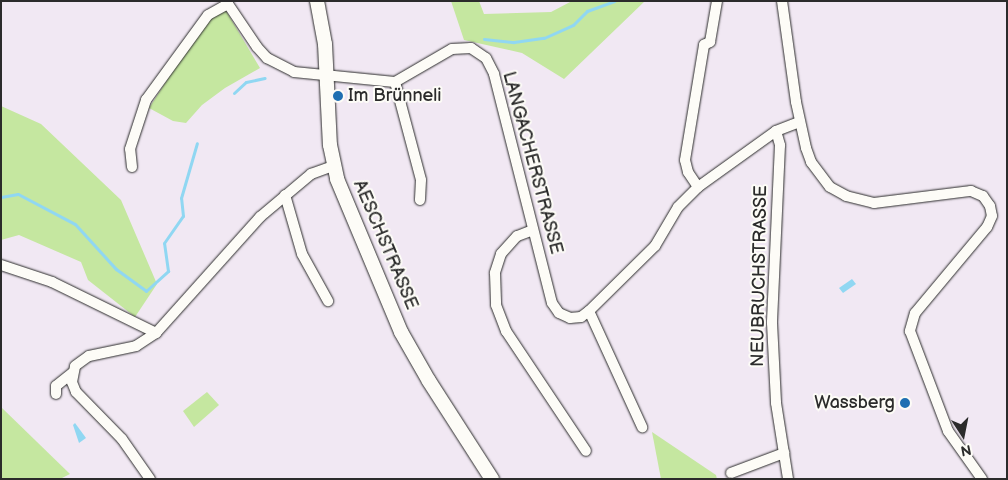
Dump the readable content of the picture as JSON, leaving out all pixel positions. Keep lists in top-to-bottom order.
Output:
{
  "streets": {
    "main road": ["AESCHSTRASSE"],
    "street": ["LANGACHERSTRASSE", "NEUBRUCHSTRASSE"]
  },
  "places": ["Im Brünneli", "Wassberg"],
  "north": "bottom"
}
